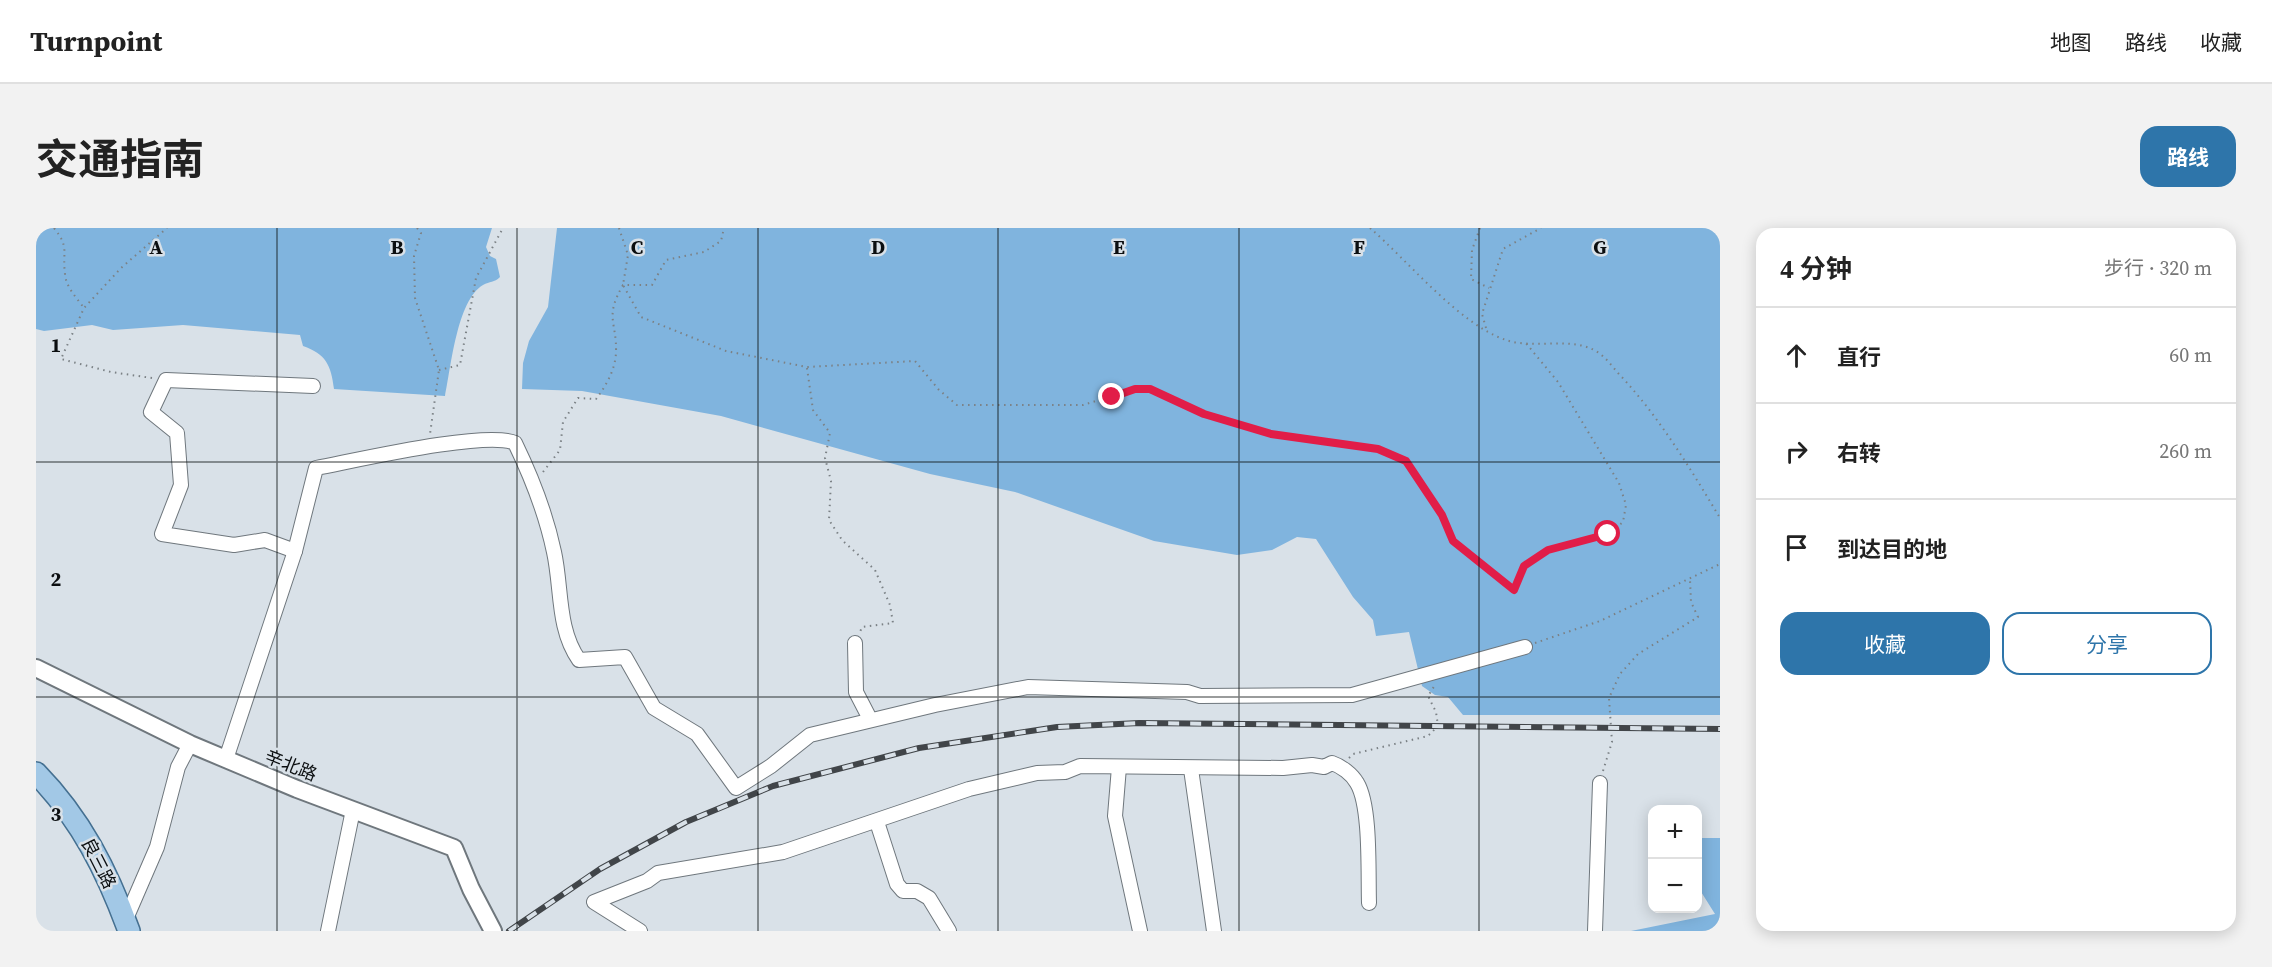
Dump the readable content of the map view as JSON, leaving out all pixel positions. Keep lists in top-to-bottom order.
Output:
{
  "streets": {
    "main road": ["良三路"],
    "street": ["辛北路"]
  },
  "page": {
    "header": "Turnpoint",
    "nav": ["地图", "路线", "收藏"],
    "title": "交通指南",
    "buttons": [
      "路线",
      ["收藏", "分享"]
    ],
    "heading": ["4 分钟", "步行 · 320 m"],
    "list": [
      ["直行", "60 m"],
      ["右转", "260 m"],
      "到达目的地"
    ],
    "map_buttons": ["+", "−"]
  },
  "grid": {
    "columns": [
      "A",
      "B",
      "C",
      "D",
      "E",
      "F",
      "G"
    ],
    "rows": ["1", "2", "3"]
  }
}
